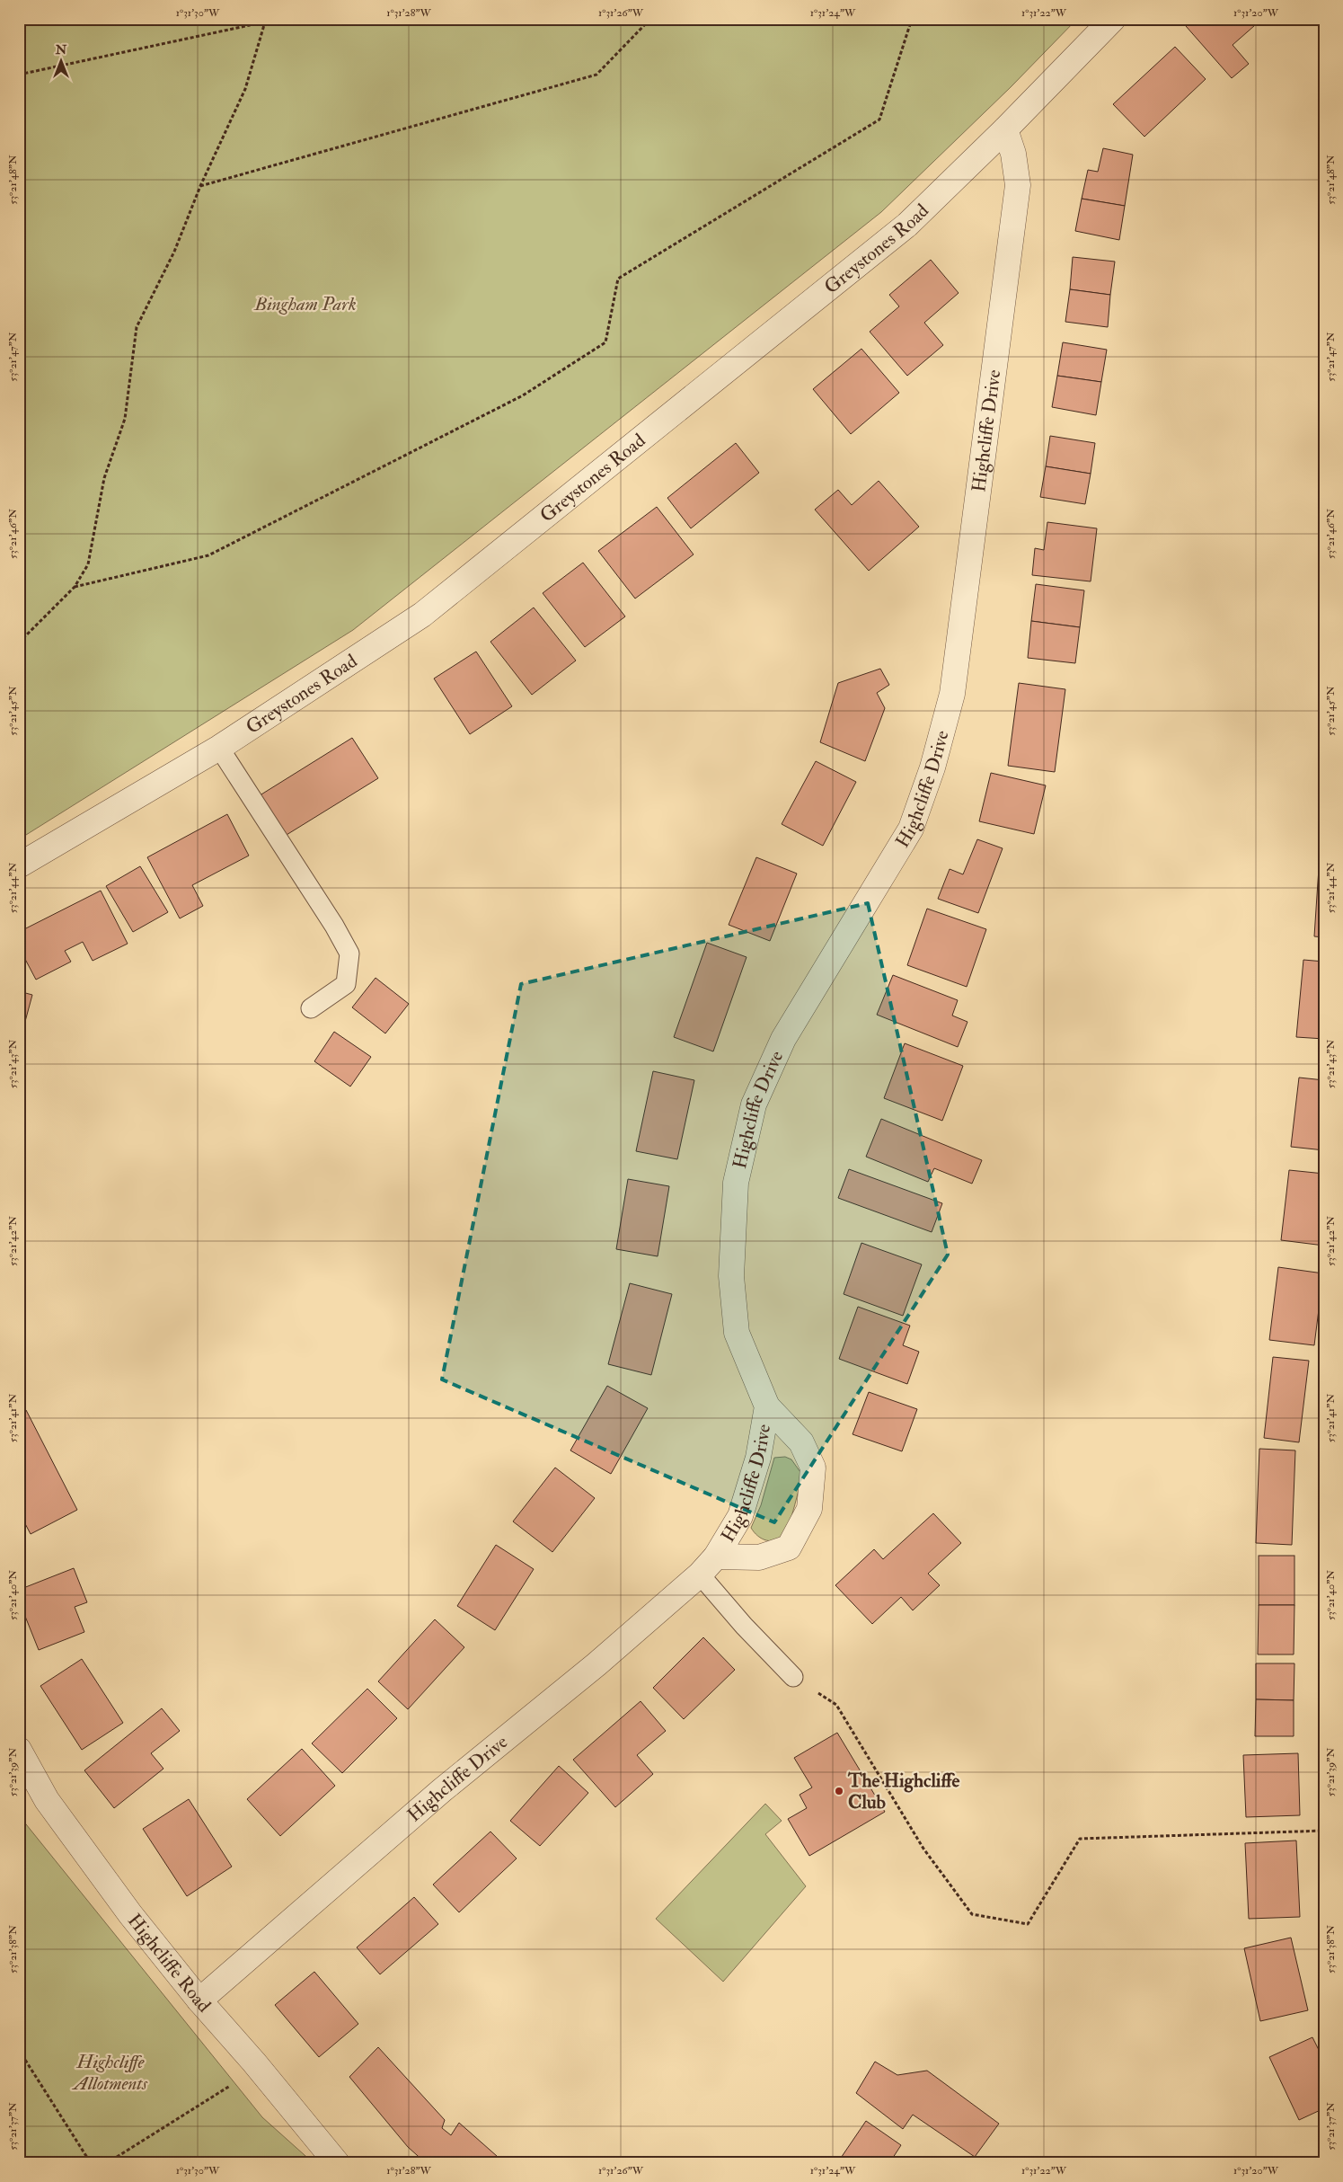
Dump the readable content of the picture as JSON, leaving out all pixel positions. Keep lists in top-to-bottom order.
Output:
{
  "streets": {
    "street": ["Greystones Road", "Highcliffe Drive", "Highcliffe Road"]
  },
  "crossings": [
    ["Greystones Road", "Highcliffe Drive"],
    ["Highcliffe Drive", "Highcliffe Road"]
  ],
  "parks": ["Bingham Park", "Highcliffe Allotments"],
  "places": ["The Highcliffe Club"],
  "north": "top",
  "coordinates": [
    "1°31'30\"W",
    "1°31'28\"W",
    "1°31'26\"W",
    "1°31'24\"W",
    "1°31'22\"W",
    "1°31'20\"W",
    "53°21'48\"N",
    "53°21'47\"N",
    "53°21'46\"N",
    "53°21'45\"N",
    "53°21'44\"N",
    "53°21'43\"N",
    "53°21'42\"N",
    "53°21'41\"N",
    "53°21'40\"N",
    "53°21'39\"N",
    "53°21'38\"N",
    "53°21'37\"N"
  ]
}
